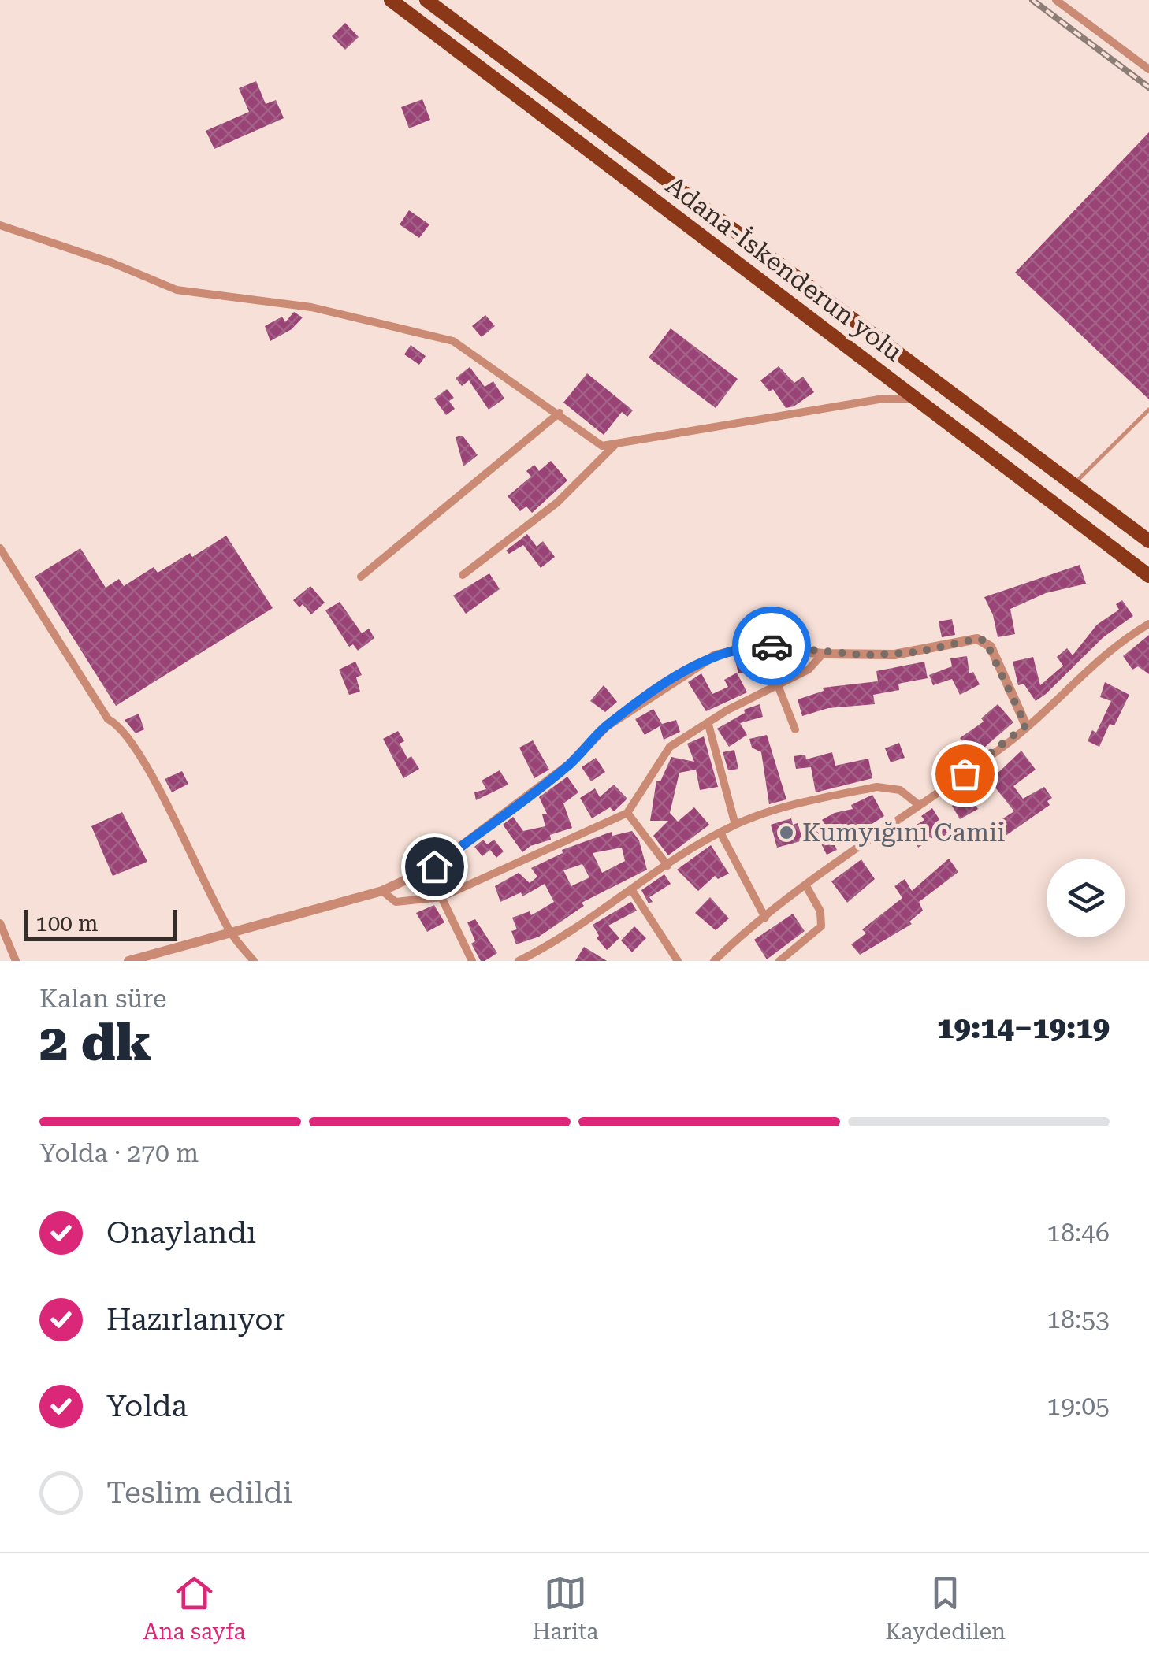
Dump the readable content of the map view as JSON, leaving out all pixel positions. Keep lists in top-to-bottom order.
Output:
{
  "streets": {
    "highway": ["Adana-İskenderun yolu"]
  },
  "places": ["Kumyığını Camii"],
  "scale_bar": "100 m",
  "page": {
    "scale": "100 m",
    "heading": ["2 dk", "Kalan süre", "19:14–19:19"],
    "bar": "Yolda · 270 m",
    "list": [
      ["Onaylandı", "18:46"],
      ["Hazırlanıyor", "18:53"],
      ["Yolda", "19:05"],
      "Teslim edildi"
    ],
    "tabs": ["Ana sayfa", "Harita", "Kaydedilen"]
  }
}
